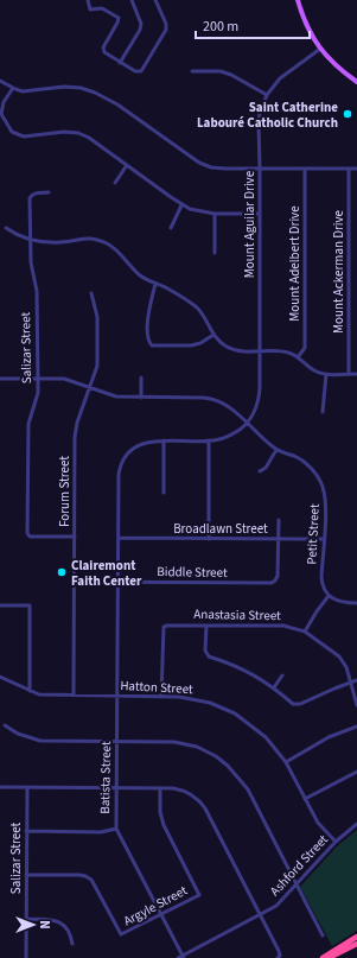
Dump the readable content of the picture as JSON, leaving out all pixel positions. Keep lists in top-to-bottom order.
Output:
{
  "streets": {
    "street": [
      "Mount Aguilar Drive",
      "Mount Adelbert Drive",
      "Mount Ackerman Drive",
      "Salizar Street",
      "Forum Street",
      "Broadlawn Street",
      "Petit Street",
      "Biddle Street",
      "Anastasia Street",
      "Hatton Street",
      "Batista Street",
      "Ashford Street",
      "Argyle Street"
    ]
  },
  "crossings": [
    ["Mount Aguilar Drive", "Petit Street"],
    ["Salizar Street", "Forum Street"],
    ["Salizar Street", "Petit Street"],
    ["Salizar Street", "Argyle Street"],
    ["Forum Street", "Petit Street"],
    ["Forum Street", "Biddle Street"],
    ["Forum Street", "Hatton Street"],
    ["Broadlawn Street", "Petit Street"],
    ["Broadlawn Street", "Biddle Street"],
    ["Broadlawn Street", "Batista Street"],
    ["Biddle Street", "Batista Street"],
    ["Anastasia Street", "Hatton Street"],
    ["Hatton Street", "Batista Street"],
    ["Hatton Street", "Ashford Street"],
    ["Batista Street", "Ashford Street"],
    ["Batista Street", "Argyle Street"]
  ],
  "places": ["Saint Catherine Labouré Catholic Church", "Clairemont Faith Center"],
  "scale_bar": "200 m",
  "north": "right"
}
